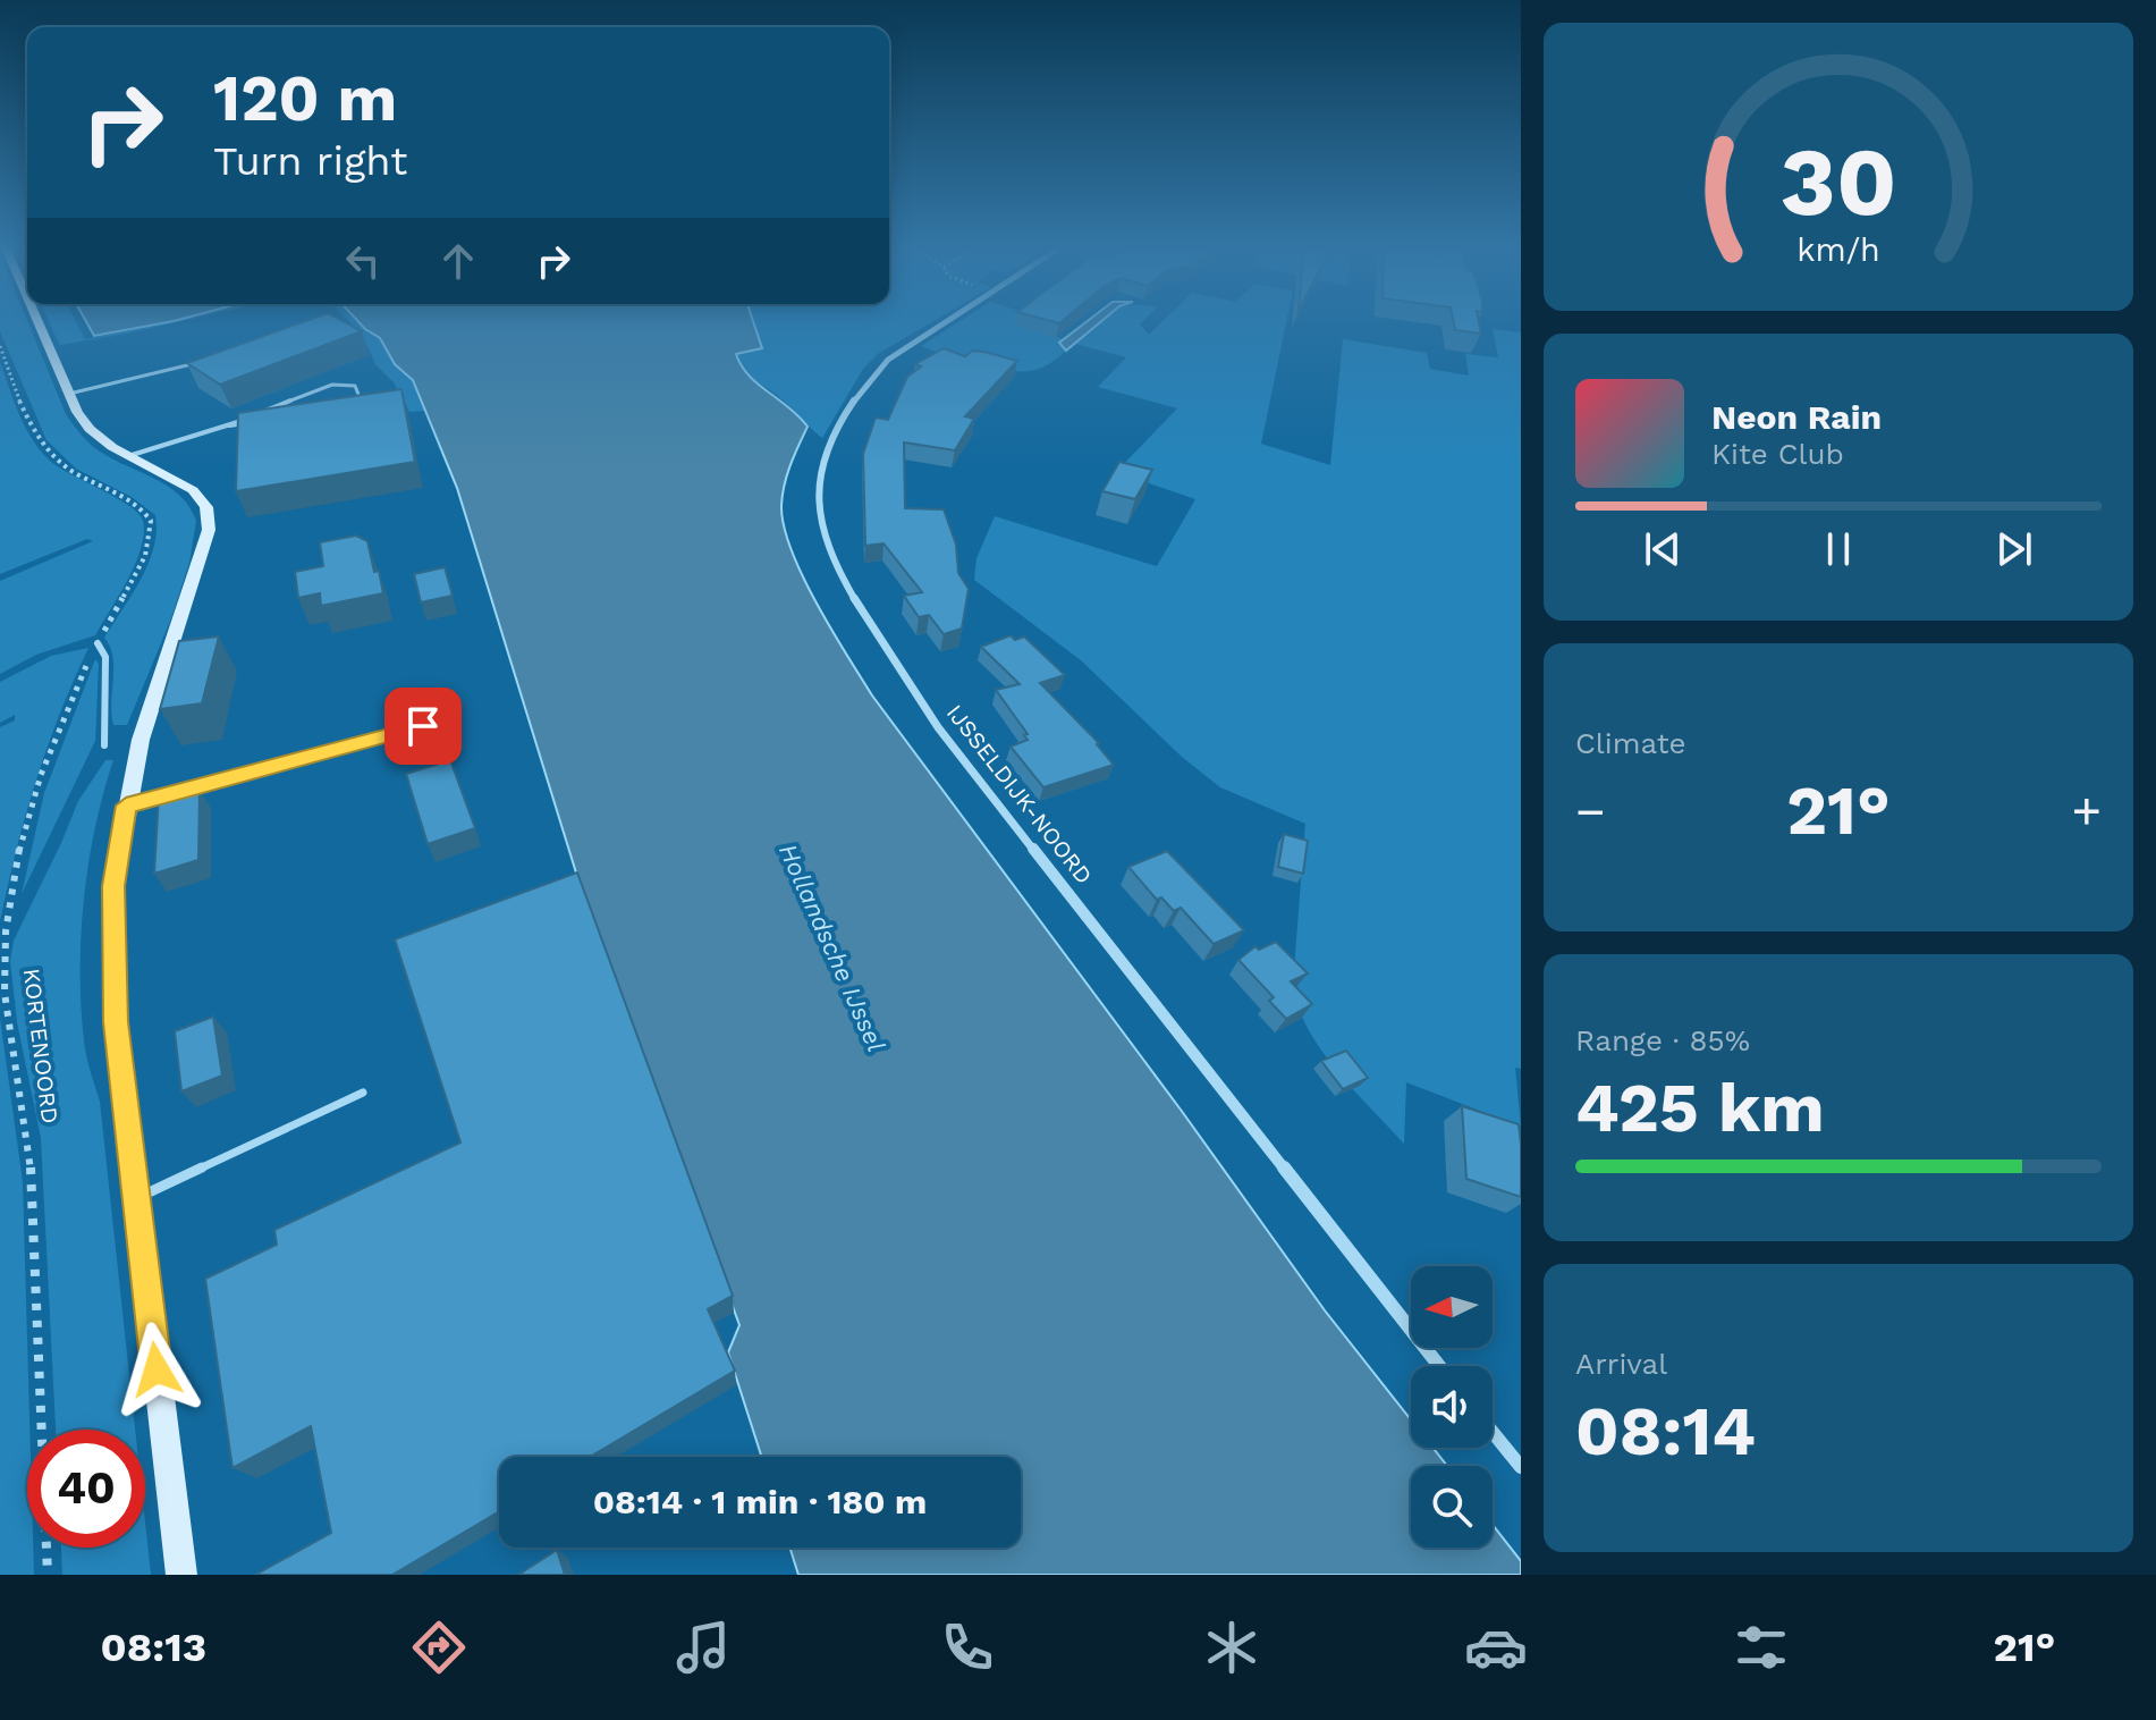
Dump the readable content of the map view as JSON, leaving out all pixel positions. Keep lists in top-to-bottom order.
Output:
{
  "streets": {
    "street": ["IJSSELDIJK-NOORD"],
    "path": ["KORTENOORD"]
  },
  "water": ["Hollandsche IJssel"],
  "north": "left",
  "page": {
    "turn": ["120 m", "Turn right"],
    "song": ["Neon Rain", "Kite Club"],
    "tile": [
      "Climate",
      ["Range · 85%", "425 km"],
      ["Arrival", "08:14"]
    ],
    "heat": ["−", "21°", "+"],
    "limit": "40",
    "trip": "08:14 · 1 min · 180 m",
    "tabs": ["08:13", "21°"],
    "gauge": ["30", "km/h"]
  }
}
